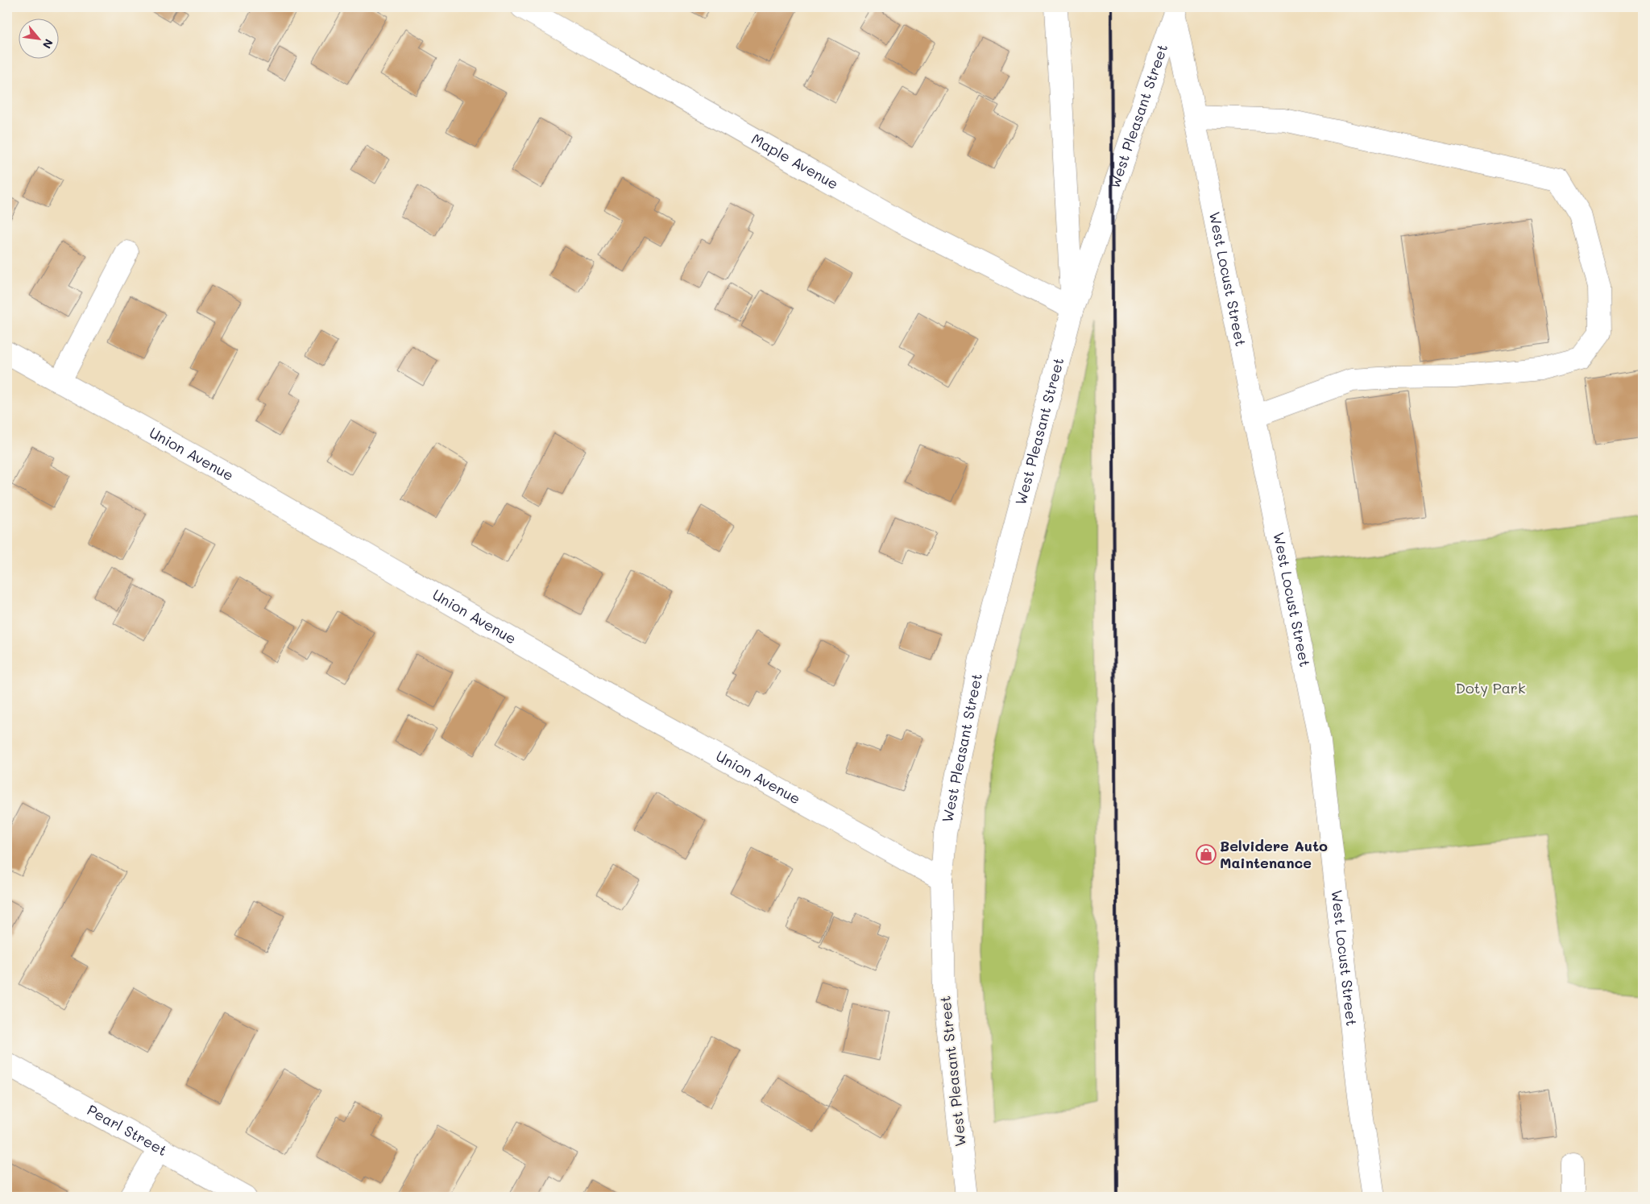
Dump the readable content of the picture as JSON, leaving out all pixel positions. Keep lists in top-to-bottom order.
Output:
{
  "streets": {
    "street": [
      "West Pleasant Street",
      "Maple Avenue",
      "West Locust Street",
      "Union Avenue",
      "Pearl Street"
    ]
  },
  "crossings": [
    ["West Pleasant Street", "Maple Avenue"],
    ["West Pleasant Street", "West Locust Street"],
    ["West Pleasant Street", "Union Avenue"]
  ],
  "parks": ["Doty Park"],
  "places": {
    "shop": ["Belvidere Auto Maintenance"]
  },
  "north": "bottom right"
}
